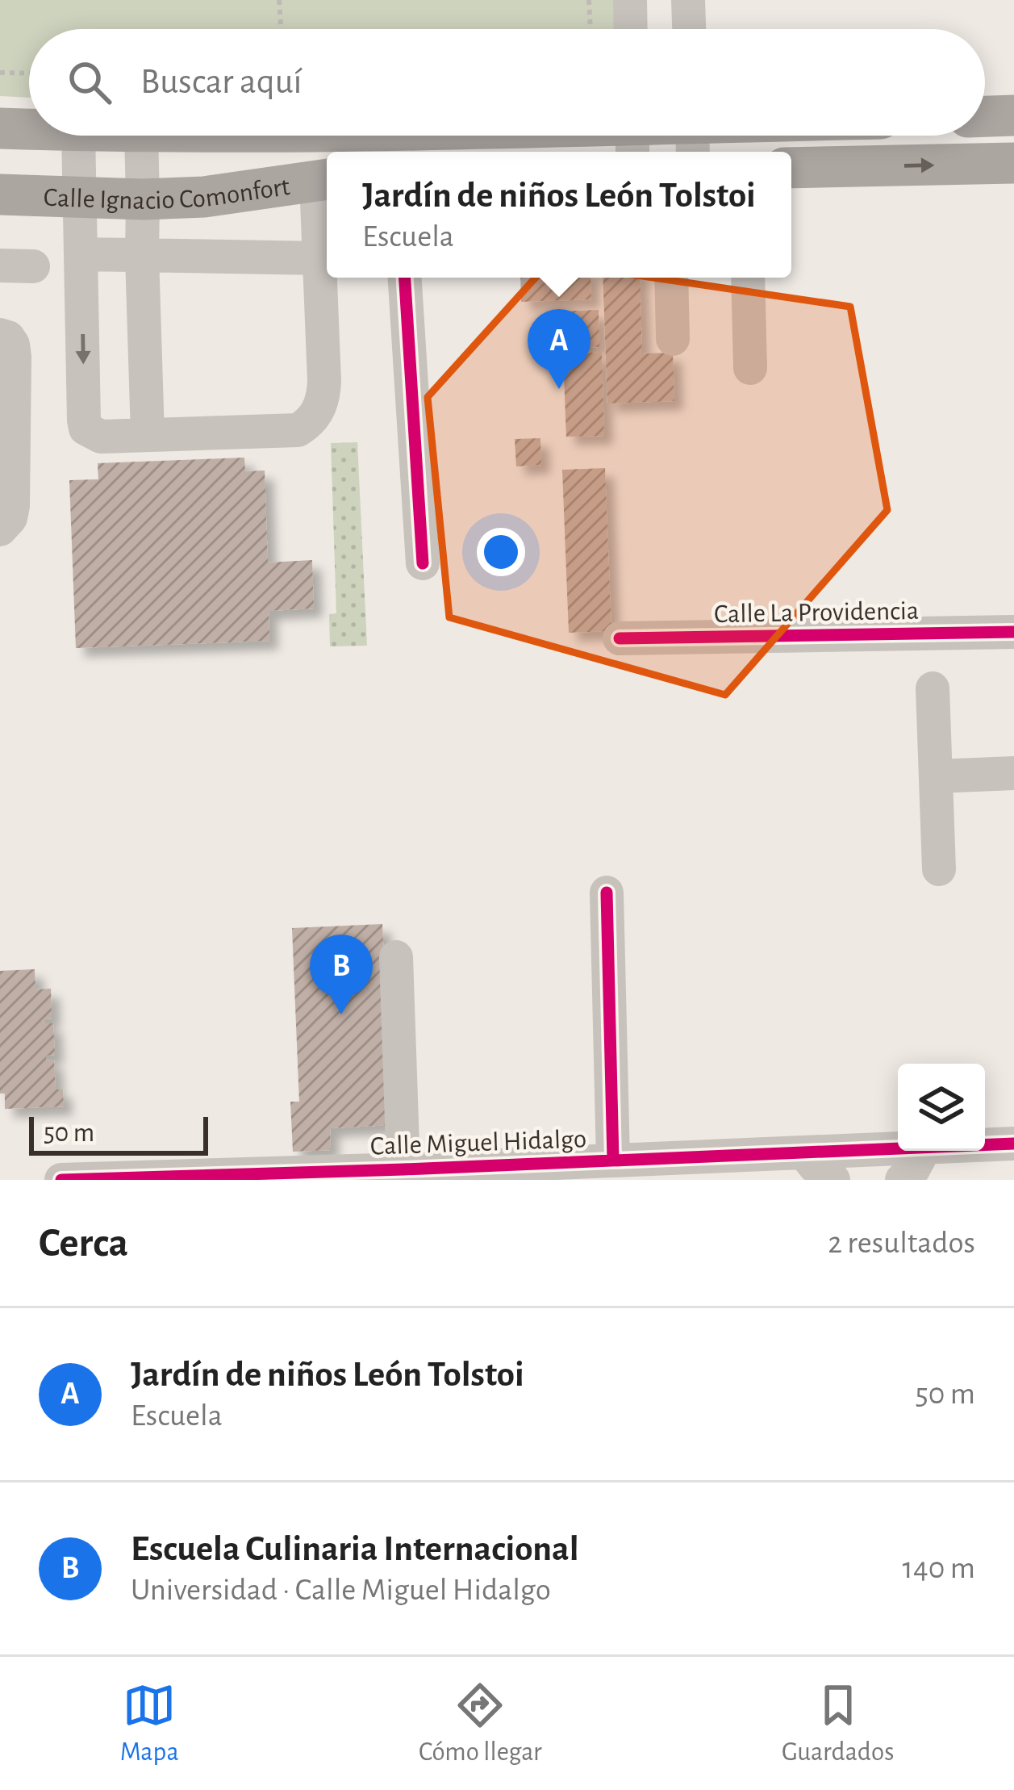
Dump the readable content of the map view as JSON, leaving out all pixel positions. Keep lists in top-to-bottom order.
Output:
{
  "streets": {
    "main road": ["Calle Ignacio Comonfort"],
    "street": ["Calle La Providencia", "Calle Miguel Hidalgo"]
  },
  "scale_bar": "50 m",
  "page": {
    "search": "Buscar aquí",
    "popup": ["Jardín de niños León Tolstoi", "Escuela"],
    "pins": ["A", "B"],
    "scale": "50 m",
    "heading": ["Cerca", "2 resultados"],
    "list": [
      {
        "mark": "A",
        "name": "Jardín de niños León Tolstoi",
        "note": "Escuela",
        "value": "50 m"
      },
      {
        "mark": "B",
        "name": "Escuela Culinaria Internacional",
        "note": "Universidad · Calle Miguel Hidalgo",
        "value": "140 m"
      }
    ],
    "nav": ["Mapa", "Cómo llegar", "Guardados"]
  }
}
